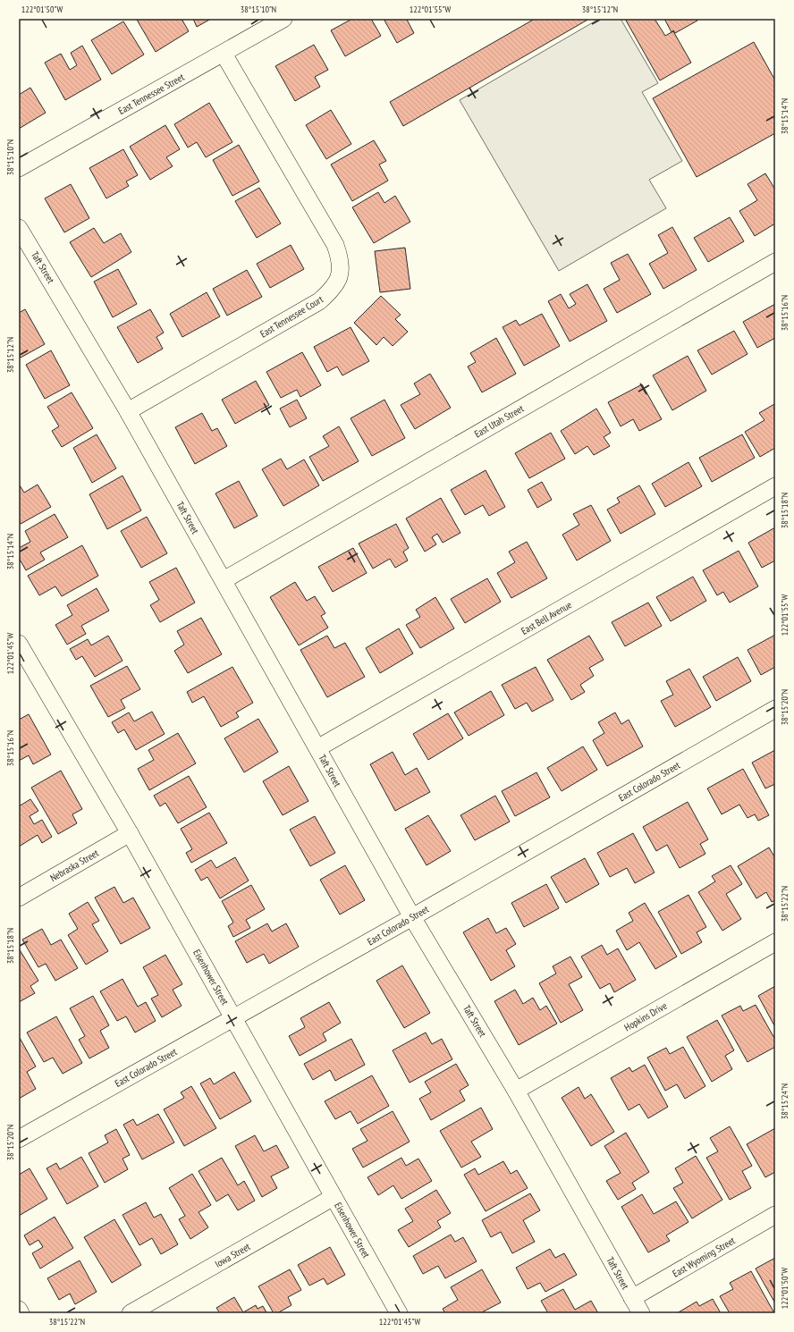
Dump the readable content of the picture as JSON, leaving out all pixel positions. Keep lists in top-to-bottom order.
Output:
{
  "streets": {
    "street": [
      "East Tennessee Street",
      "Taft Street",
      "East Tennessee Court",
      "East Utah Street",
      "East Bell Avenue",
      "East Colorado Street",
      "Nebraska Street",
      "Eisenhower Street",
      "Hopkins Drive",
      "Iowa Street",
      "East Wyoming Street"
    ]
  },
  "crossings": [
    ["East Tennessee Street", "East Tennessee Court"],
    ["Taft Street", "East Tennessee Court"],
    ["Taft Street", "East Utah Street"],
    ["Taft Street", "East Bell Avenue"],
    ["Taft Street", "East Colorado Street"],
    ["Taft Street", "Hopkins Drive"],
    ["Taft Street", "East Wyoming Street"],
    ["East Colorado Street", "Eisenhower Street"],
    ["Nebraska Street", "Eisenhower Street"],
    ["Eisenhower Street", "Iowa Street"]
  ],
  "coordinates": [
    "122°01'50\"W",
    "38°15'10\"N",
    "122°01'55\"W",
    "38°15'12\"N",
    "38°15'14\"N",
    "38°15'16\"N",
    "38°15'18\"N",
    "122°01'45\"W",
    "38°15'20\"N",
    "38°15'22\"N",
    "38°15'24\"N"
  ]
}
